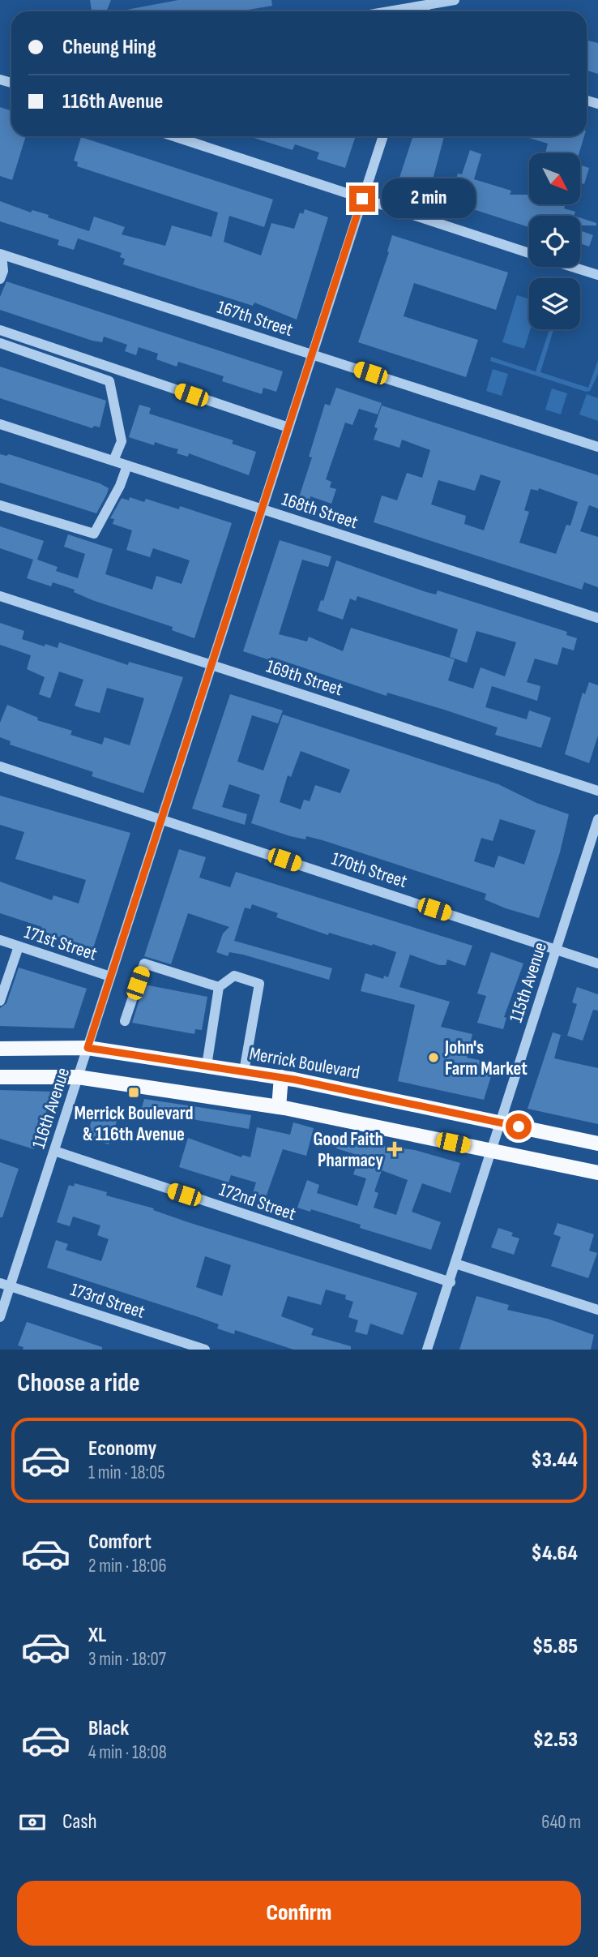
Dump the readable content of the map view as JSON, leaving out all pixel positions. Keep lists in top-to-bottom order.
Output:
{
  "streets": {
    "main road": ["Merrick Boulevard"],
    "street": [
      "167th Street",
      "168th Street",
      "169th Street",
      "170th Street",
      "171st Street",
      "115th Avenue",
      "116th Avenue",
      "172nd Street",
      "173rd Street"
    ]
  },
  "crossings": [
    ["167th Street", "116th Avenue"],
    ["168th Street", "116th Avenue"],
    ["169th Street", "116th Avenue"],
    ["170th Street", "115th Avenue"],
    ["170th Street", "116th Avenue"],
    ["171st Street", "116th Avenue"],
    ["115th Avenue", "Merrick Boulevard"],
    ["115th Avenue", "172nd Street"],
    ["Merrick Boulevard", "116th Avenue"],
    ["116th Avenue", "172nd Street"],
    ["116th Avenue", "173rd Street"]
  ],
  "places": {
    "other": ["John's Farm Market"],
    "transit": ["Merrick Boulevard & 116th Avenue"],
    "health": ["Good Faith Pharmacy"]
  },
  "north": "bottom right",
  "page": {
    "banner": ["Cheung Hing", "116th Avenue"],
    "bubble": "2 min",
    "heading": "Choose a ride",
    "list": [
      {
        "name": "Economy",
        "note": "1 min · 18:05",
        "value": "$3.44"
      },
      {
        "name": "Comfort",
        "note": "2 min · 18:06",
        "value": "$4.64"
      },
      {
        "name": "XL",
        "note": "3 min · 18:07",
        "value": "$5.85"
      },
      {
        "name": "Black",
        "note": "4 min · 18:08",
        "value": "$2.53"
      }
    ],
    "pay": ["Cash", "640 m"],
    "buttons": "Confirm"
  }
}
